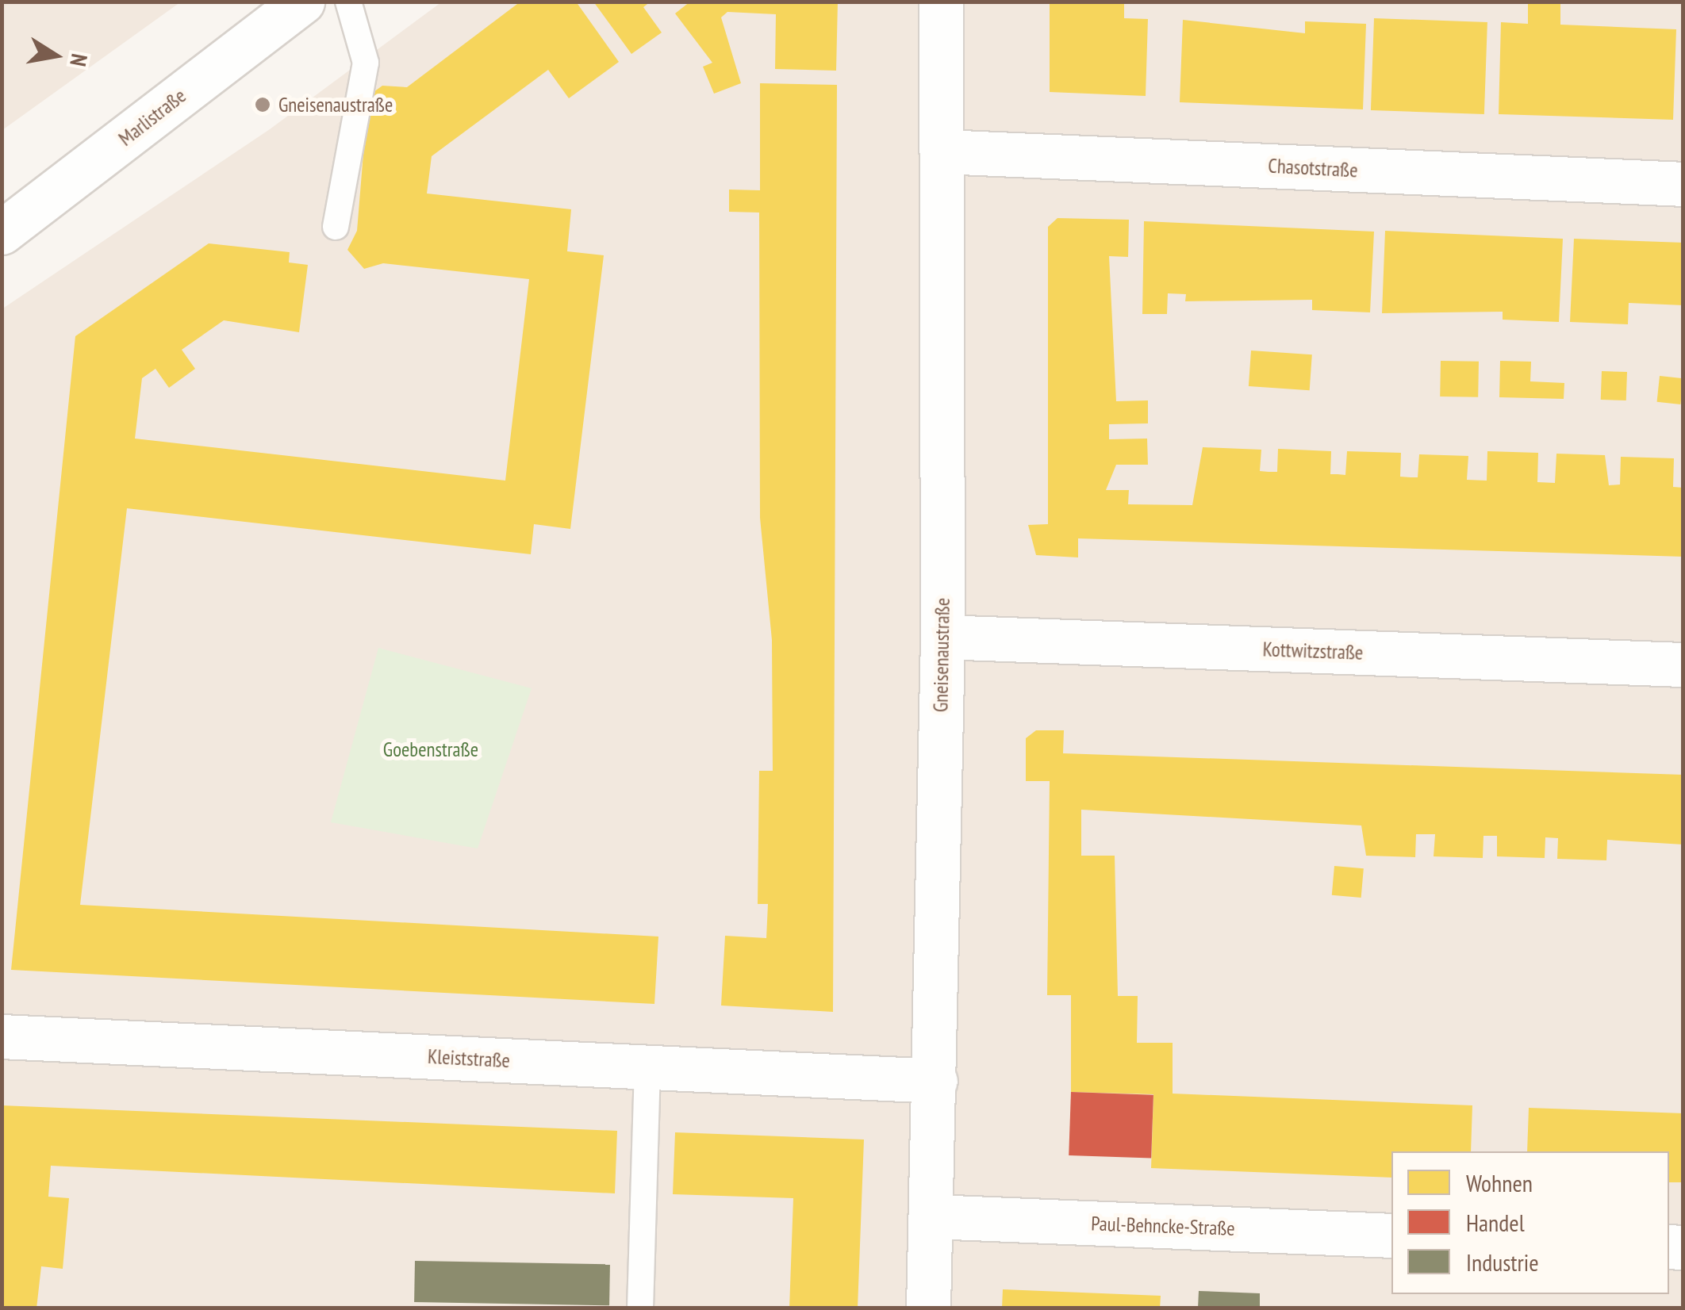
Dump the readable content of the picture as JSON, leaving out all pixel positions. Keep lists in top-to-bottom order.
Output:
{
  "streets": {
    "street": [
      "Marlistraße",
      "Chasotstraße",
      "Kottwitzstraße",
      "Gneisenaustraße",
      "Kleiststraße",
      "Paul-Behncke-Straße"
    ]
  },
  "crossings": [
    ["Chasotstraße", "Gneisenaustraße"],
    ["Kottwitzstraße", "Gneisenaustraße"],
    ["Gneisenaustraße", "Kleiststraße"],
    ["Gneisenaustraße", "Paul-Behncke-Straße"]
  ],
  "parks": ["Goebenstraße"],
  "places": ["Gneisenaustraße"],
  "legend": ["Wohnen", "Handel", "Industrie"],
  "north": "right"
}
